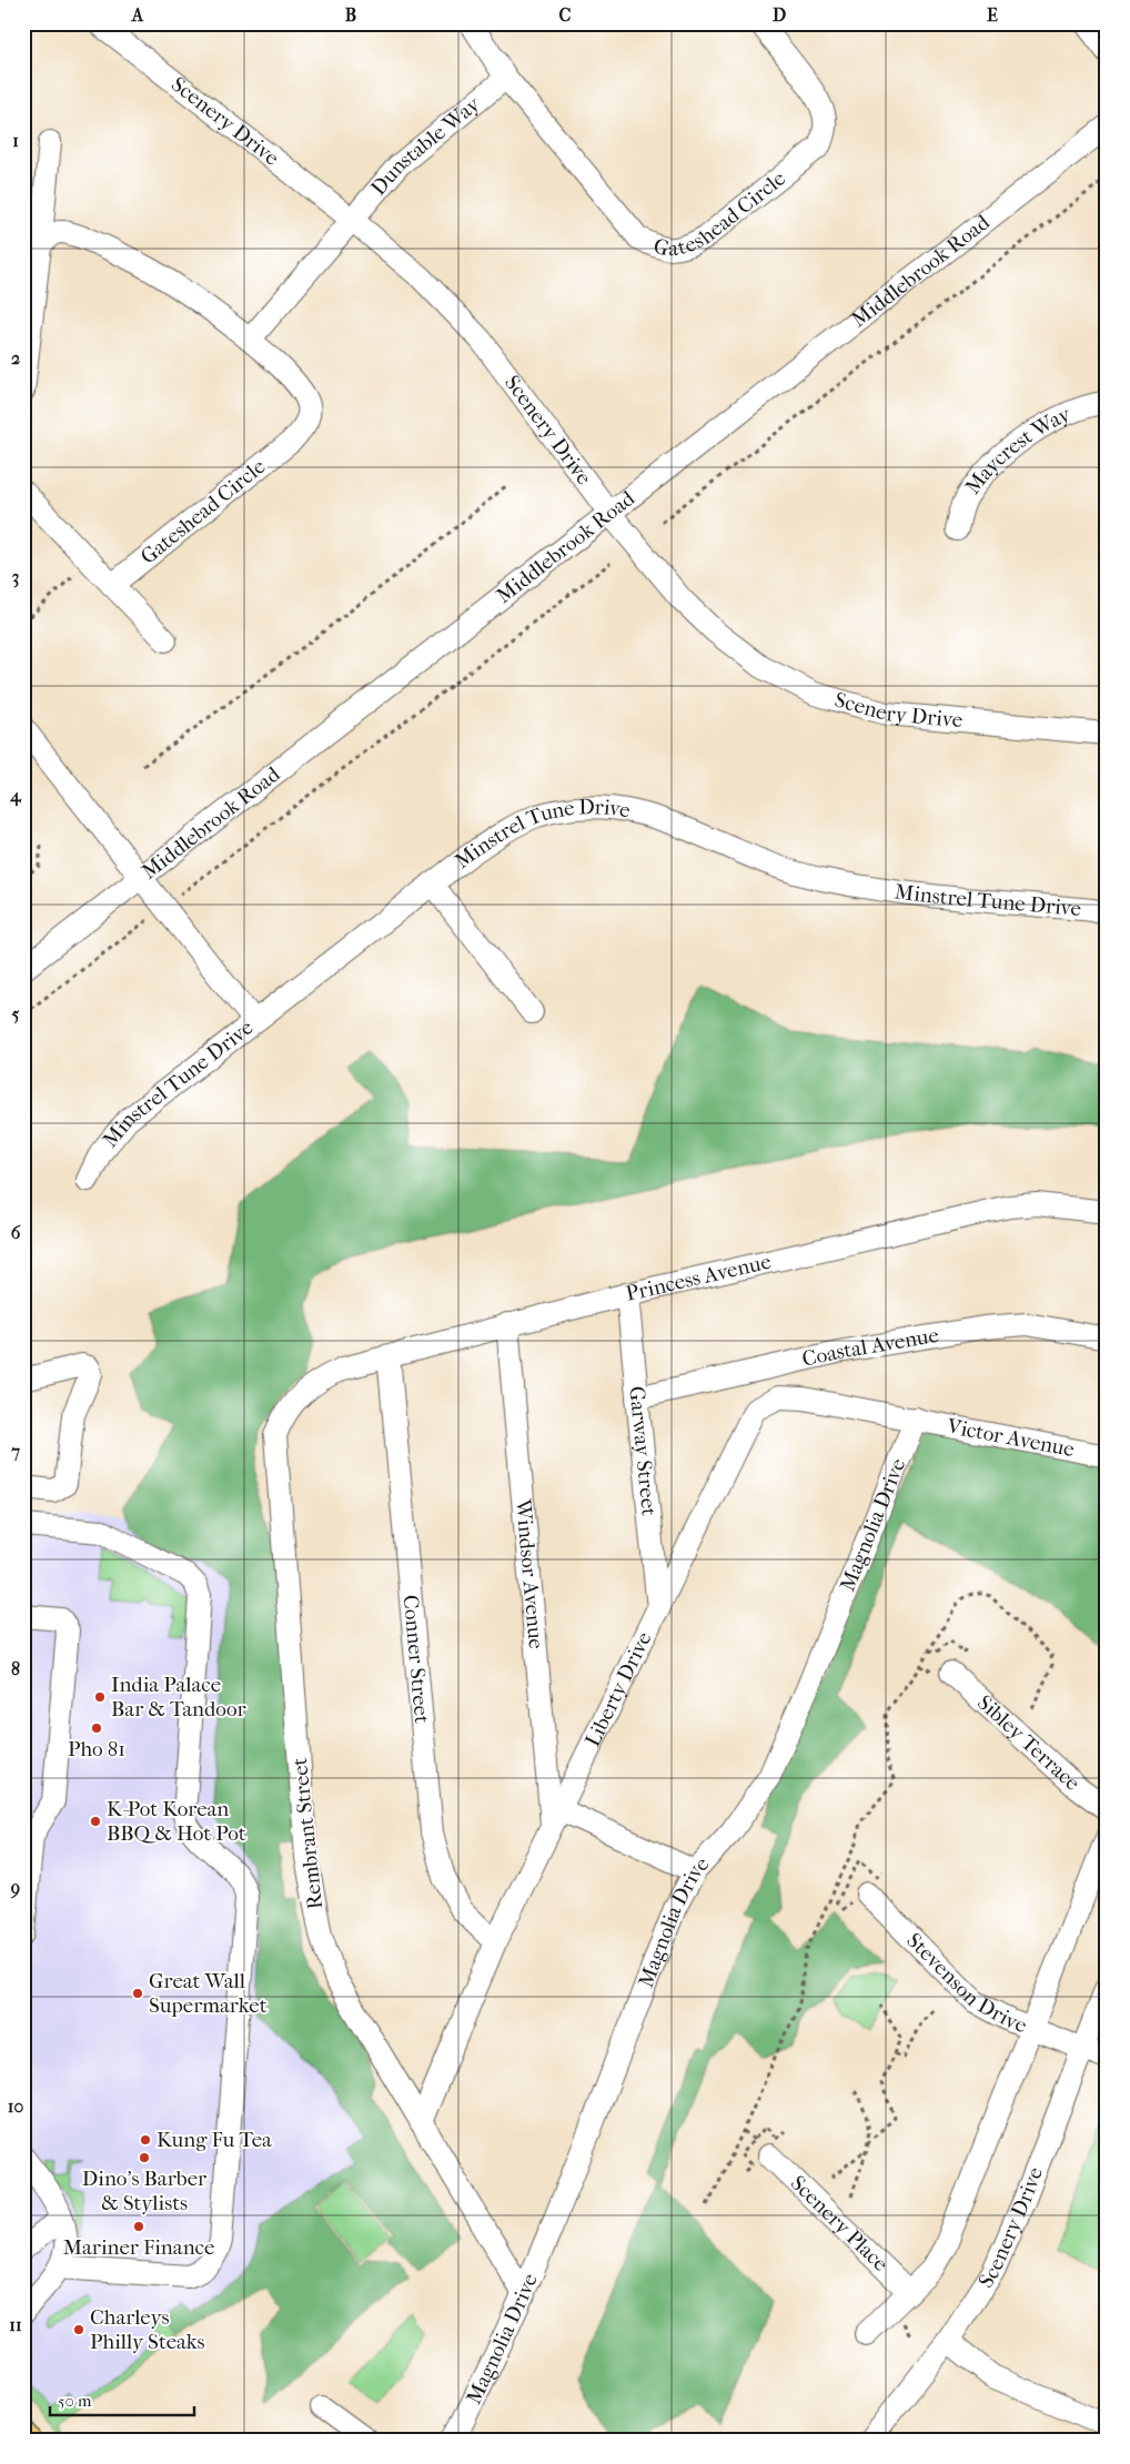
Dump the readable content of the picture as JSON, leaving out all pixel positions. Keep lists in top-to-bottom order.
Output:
{
  "streets": {
    "street": [
      "Scenery Drive",
      "Dunstable Way",
      "Gateshead Circle",
      "Middlebrook Road",
      "Maycrest Way",
      "Minstrel Tune Drive",
      "Princess Avenue",
      "Coastal Avenue",
      "Victor Avenue",
      "Garway Street",
      "Magnolia Drive",
      "Windsor Avenue",
      "Conner Street",
      "Liberty Drive",
      "Sibley Terrace",
      "Rembrant Street",
      "Stevenson Drive",
      "Scenery Place"
    ]
  },
  "crossings": [
    ["Scenery Drive", "Dunstable Way"],
    ["Scenery Drive", "Middlebrook Road"],
    ["Scenery Drive", "Stevenson Drive"],
    ["Dunstable Way", "Gateshead Circle"],
    ["Princess Avenue", "Garway Street"],
    ["Princess Avenue", "Windsor Avenue"],
    ["Princess Avenue", "Conner Street"],
    ["Princess Avenue", "Rembrant Street"],
    ["Coastal Avenue", "Garway Street"],
    ["Victor Avenue", "Magnolia Drive"],
    ["Victor Avenue", "Liberty Drive"],
    ["Garway Street", "Liberty Drive"],
    ["Magnolia Drive", "Liberty Drive"],
    ["Magnolia Drive", "Rembrant Street"],
    ["Windsor Avenue", "Liberty Drive"],
    ["Conner Street", "Liberty Drive"],
    ["Liberty Drive", "Rembrant Street"]
  ],
  "places": [
    "India Palace Bar & Tandoor",
    "Pho 81",
    "K-Pot Korean BBQ & Hot Pot",
    "Great Wall Supermarket",
    "Kung Fu Tea",
    "Dino's Barber & Stylists",
    "Mariner Finance",
    "Charleys Philly Steaks"
  ],
  "scale_bar": "50 m",
  "grid": {
    "columns": [
      "A",
      "B",
      "C",
      "D",
      "E"
    ],
    "rows": [
      "1",
      "2",
      "3",
      "4",
      "5",
      "6",
      "7",
      "8",
      "9",
      "10",
      "11"
    ]
  }
}
